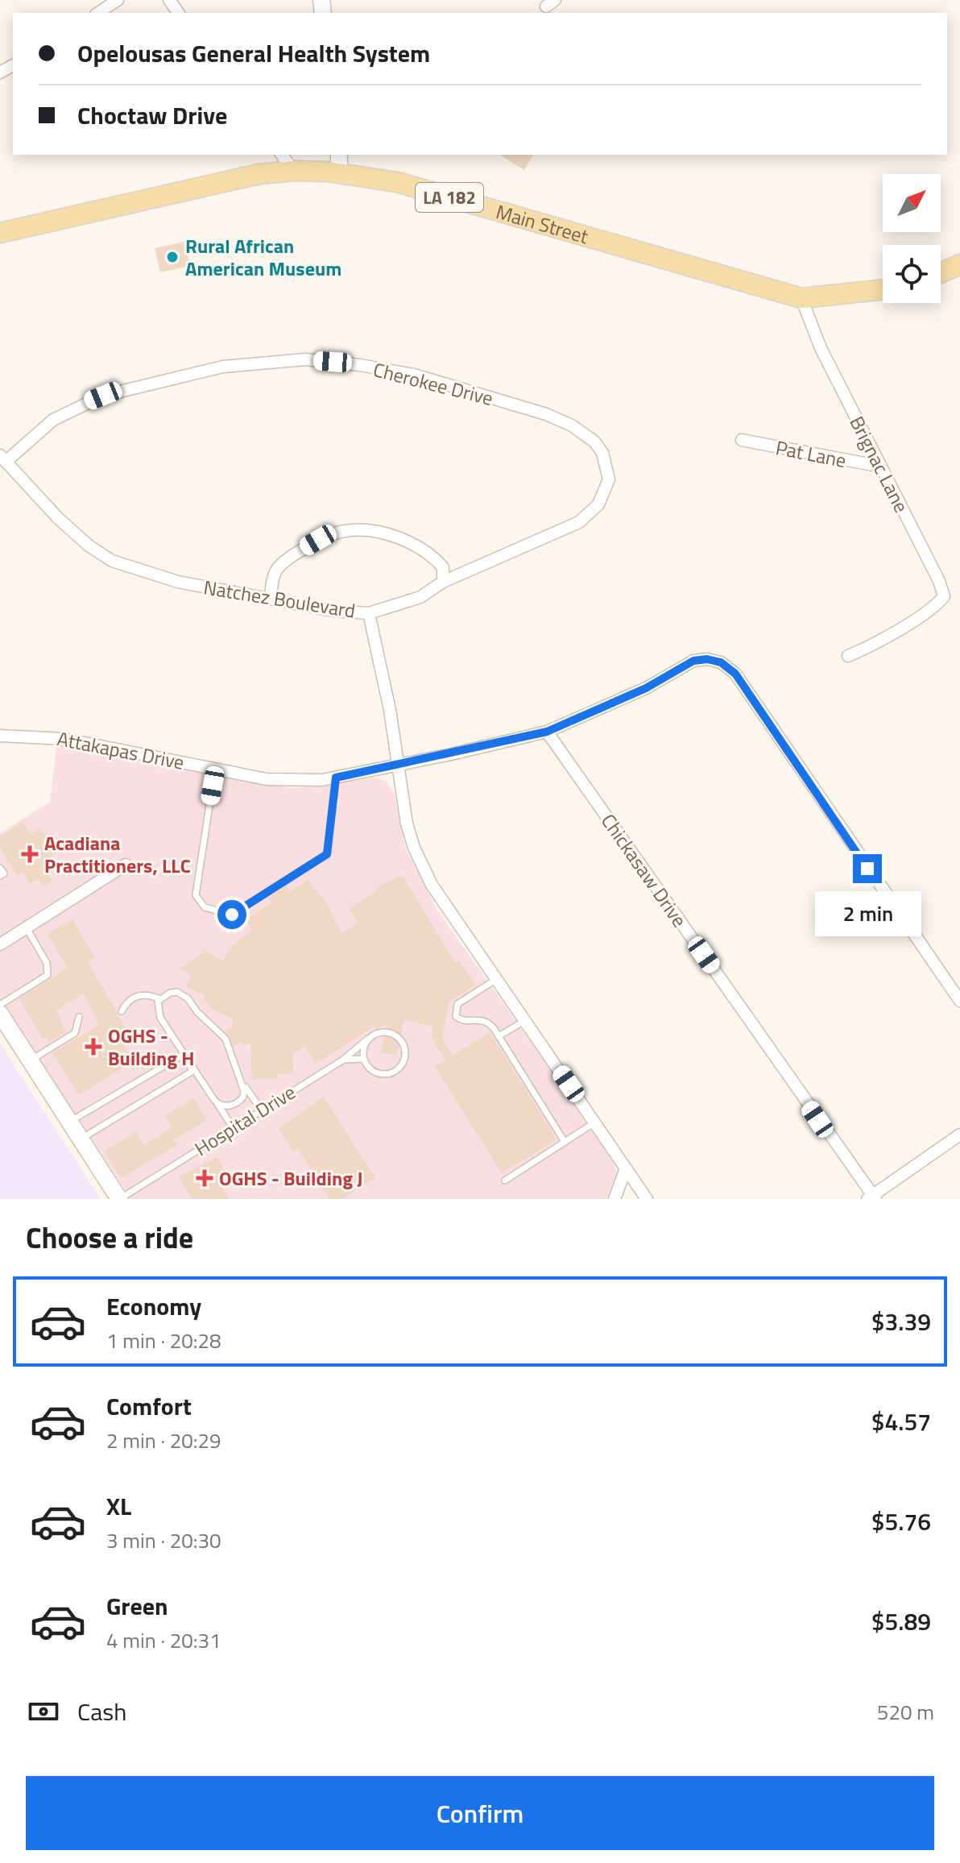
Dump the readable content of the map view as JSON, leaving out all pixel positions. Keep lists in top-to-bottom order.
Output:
{
  "streets": {
    "main road": ["LA 182", "Main Street"],
    "street": [
      "Cherokee Drive",
      "Pat Lane",
      "Brignac Lane",
      "Natchez Boulevard",
      "Attakapas Drive",
      "Chickasaw Drive"
    ],
    "lane": ["Hospital Drive"]
  },
  "crossings": [
    ["Main Street", "Brignac Lane"],
    ["Cherokee Drive", "Natchez Boulevard"],
    ["Pat Lane", "Brignac Lane"],
    ["Natchez Boulevard", "Attakapas Drive"],
    ["Attakapas Drive", "Chickasaw Drive"]
  ],
  "places": {
    "other": ["Rural African American Museum"],
    "health": ["Acadiana Practitioners, LLC", "OGHS - Building H", "OGHS - Building J"]
  },
  "north": "top right",
  "page": {
    "banner": ["Opelousas General Health System", "Choctaw Drive"],
    "bubble": "2 min",
    "heading": "Choose a ride",
    "list": [
      {
        "name": "Economy",
        "note": "1 min · 20:28",
        "value": "$3.39"
      },
      {
        "name": "Comfort",
        "note": "2 min · 20:29",
        "value": "$4.57"
      },
      {
        "name": "XL",
        "note": "3 min · 20:30",
        "value": "$5.76"
      },
      {
        "name": "Green",
        "note": "4 min · 20:31",
        "value": "$5.89"
      }
    ],
    "pay": ["Cash", "520 m"],
    "buttons": "Confirm"
  }
}
